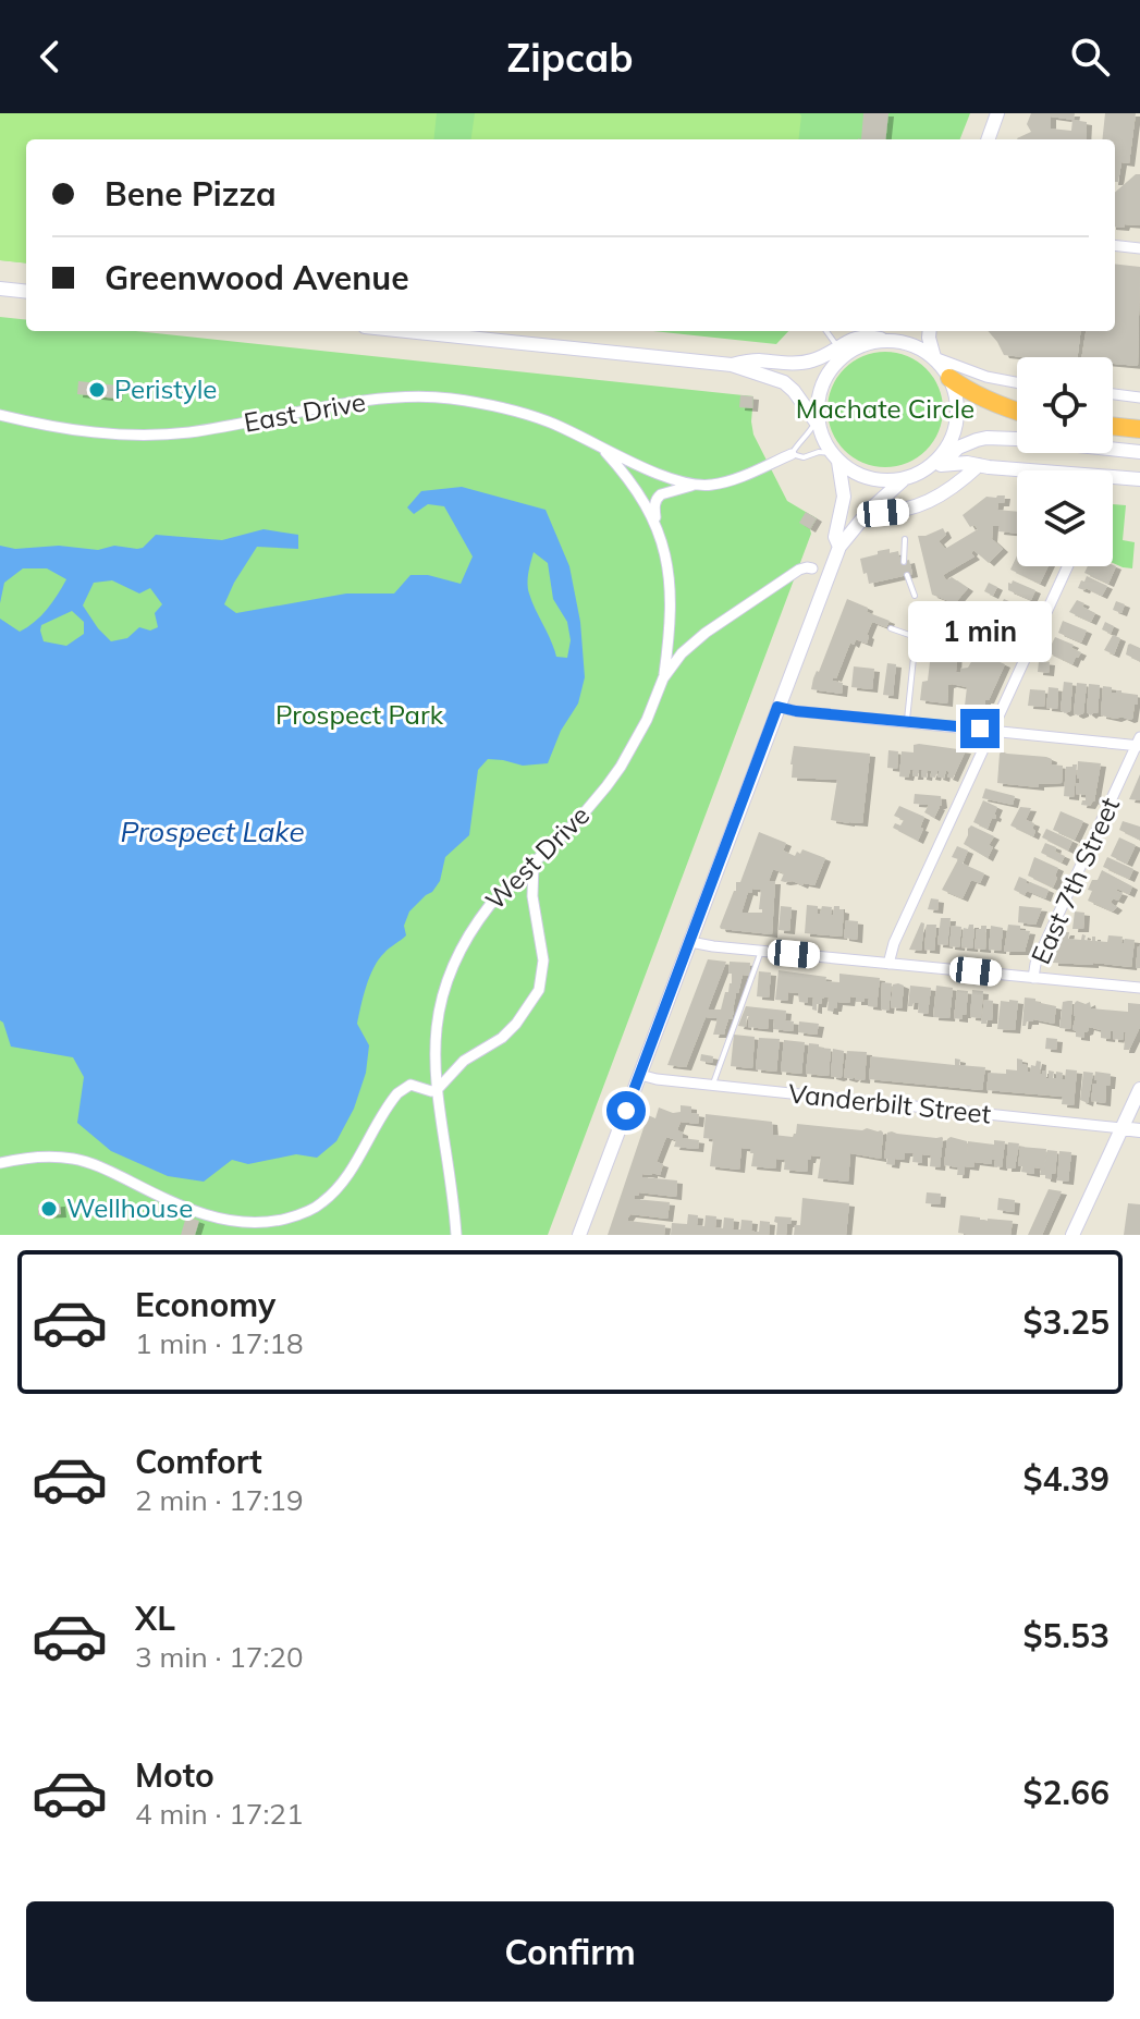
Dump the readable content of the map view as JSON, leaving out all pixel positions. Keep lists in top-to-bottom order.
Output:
{
  "streets": {
    "main road": ["Vanderbilt Street"],
    "street": ["East Drive", "West Drive", "East 7th Street"]
  },
  "crossings": [
    ["East Drive", "West Drive"]
  ],
  "water": ["Prospect Lake"],
  "parks": ["Machate Circle", "Prospect Park"],
  "places": ["Peristyle", "Wellhouse"],
  "page": {
    "header": "Zipcab",
    "banner": ["Bene Pizza", "Greenwood Avenue"],
    "bubble": "1 min",
    "list": [
      {
        "name": "Economy",
        "note": "1 min · 17:18",
        "value": "$3.25"
      },
      {
        "name": "Comfort",
        "note": "2 min · 17:19",
        "value": "$4.39"
      },
      {
        "name": "XL",
        "note": "3 min · 17:20",
        "value": "$5.53"
      },
      {
        "name": "Moto",
        "note": "4 min · 17:21",
        "value": "$2.66"
      }
    ],
    "buttons": "Confirm"
  }
}
